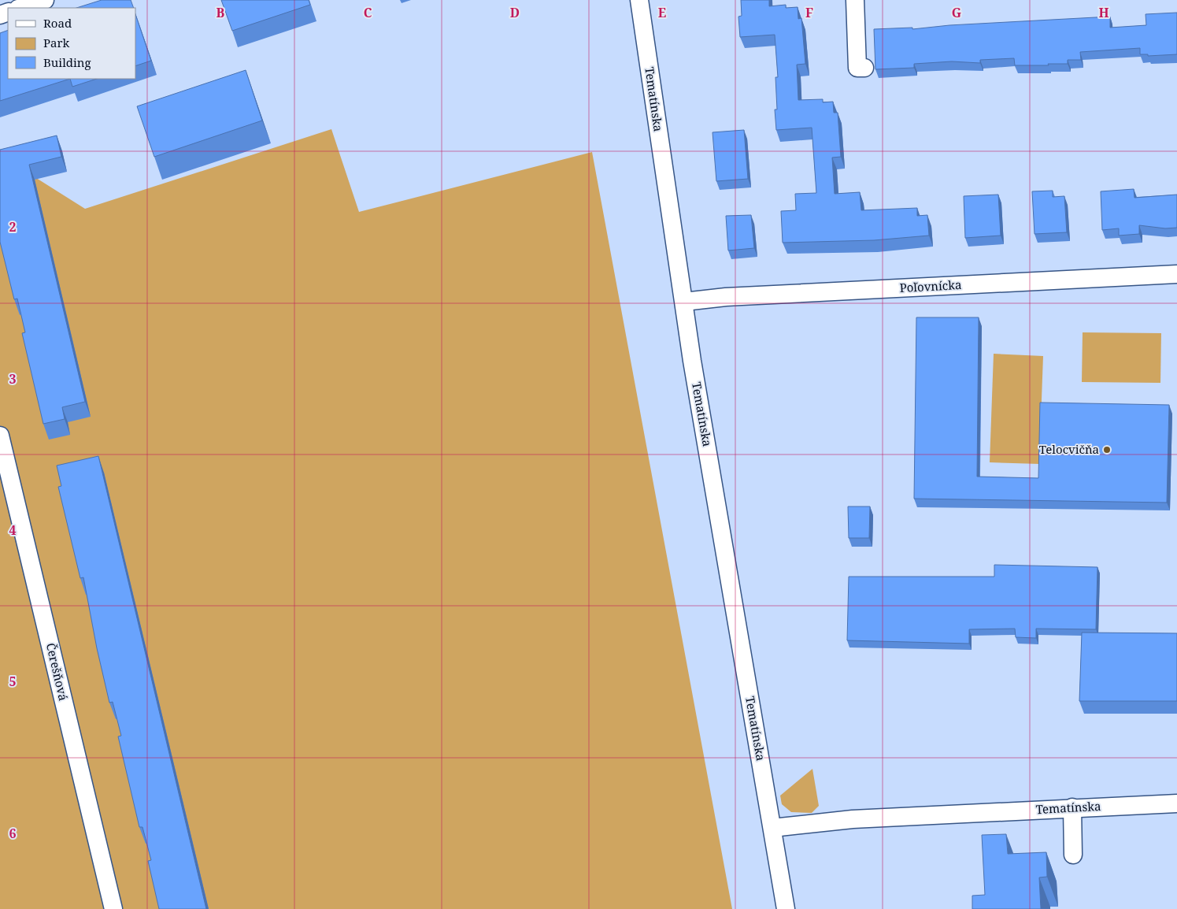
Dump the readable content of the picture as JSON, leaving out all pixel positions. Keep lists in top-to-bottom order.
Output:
{
  "streets": {
    "street": ["Tematínska", "Poľovnícka", "Čerešňová"]
  },
  "crossings": [
    ["Tematínska", "Poľovnícka"]
  ],
  "places": ["Telocvičňa"],
  "legend": ["Road", "Park", "Building"],
  "grid": {
    "columns": [
      "B",
      "C",
      "D",
      "E",
      "F",
      "G",
      "H"
    ],
    "rows": [
      "2",
      "3",
      "4",
      "5",
      "6"
    ]
  }
}
